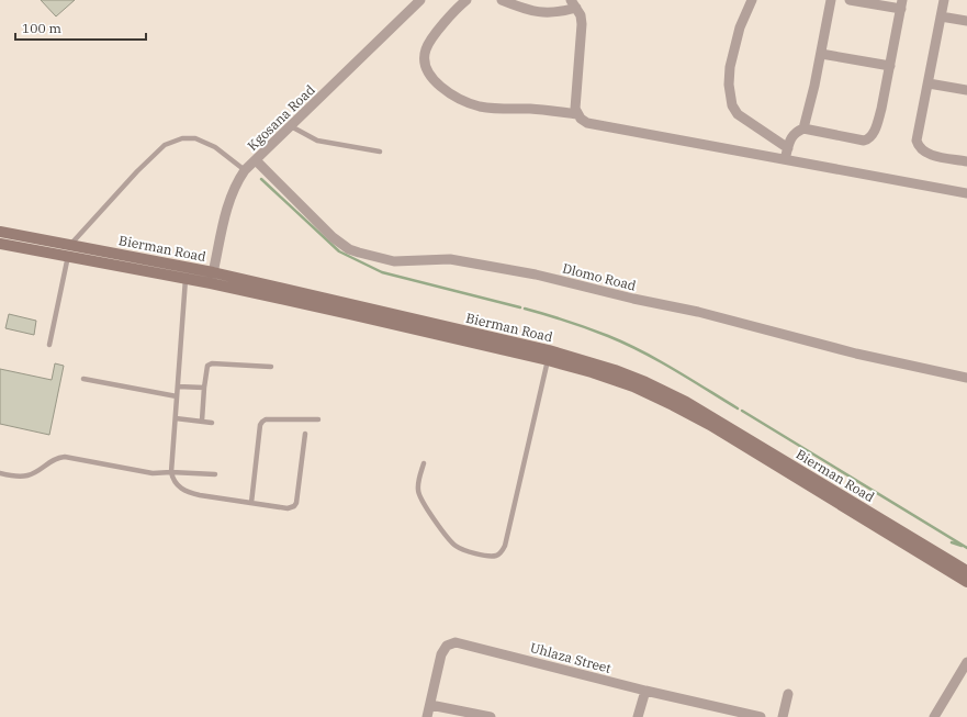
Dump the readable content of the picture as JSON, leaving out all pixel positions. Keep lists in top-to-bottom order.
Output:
{
  "streets": {
    "main road": ["Bierman Road"],
    "street": ["Kgosana Road", "Dlomo Road", "Uhlaza Street"]
  },
  "crossings": [
    ["Kgosana Road", "Bierman Road"],
    ["Kgosana Road", "Dlomo Road"]
  ],
  "scale_bar": "100 m"
}
